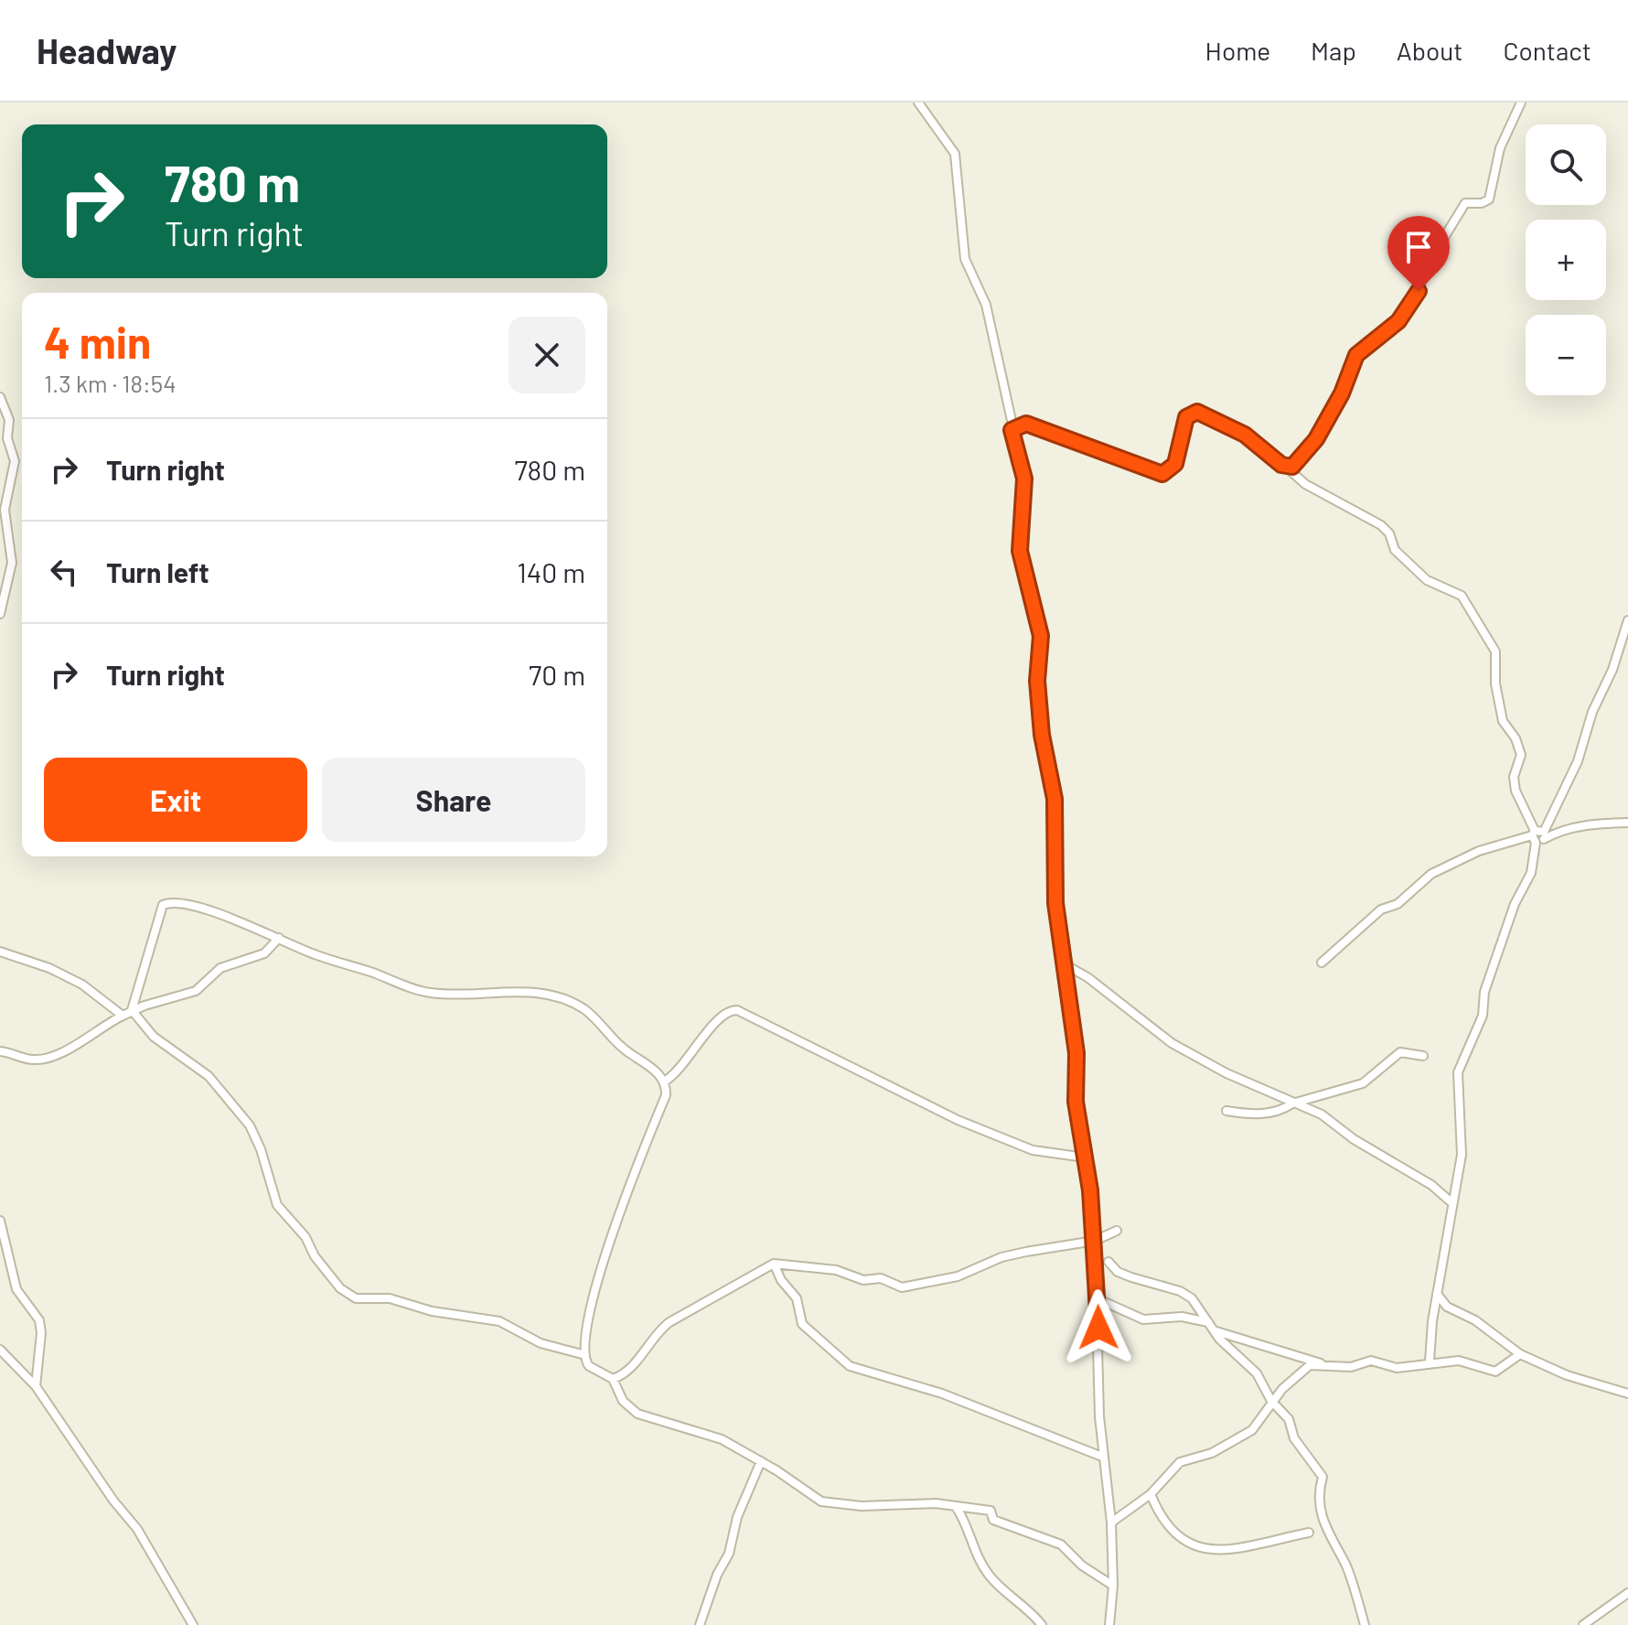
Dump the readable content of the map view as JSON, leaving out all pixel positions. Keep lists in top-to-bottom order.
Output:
{
  "page": {
    "header": "Headway",
    "nav": [
      "Home",
      "Map",
      "About",
      "Contact"
    ],
    "map_buttons": ["+", "−"],
    "turn": ["780 m", "Turn right"],
    "heading": ["4 min", "1.3 km · 18:54"],
    "list": [
      {
        "name": "Turn right",
        "value": "780 m"
      },
      {
        "name": "Turn left",
        "value": "140 m"
      },
      {
        "name": "Turn right",
        "value": "70 m"
      }
    ],
    "buttons": ["Exit", "Share"]
  }
}
